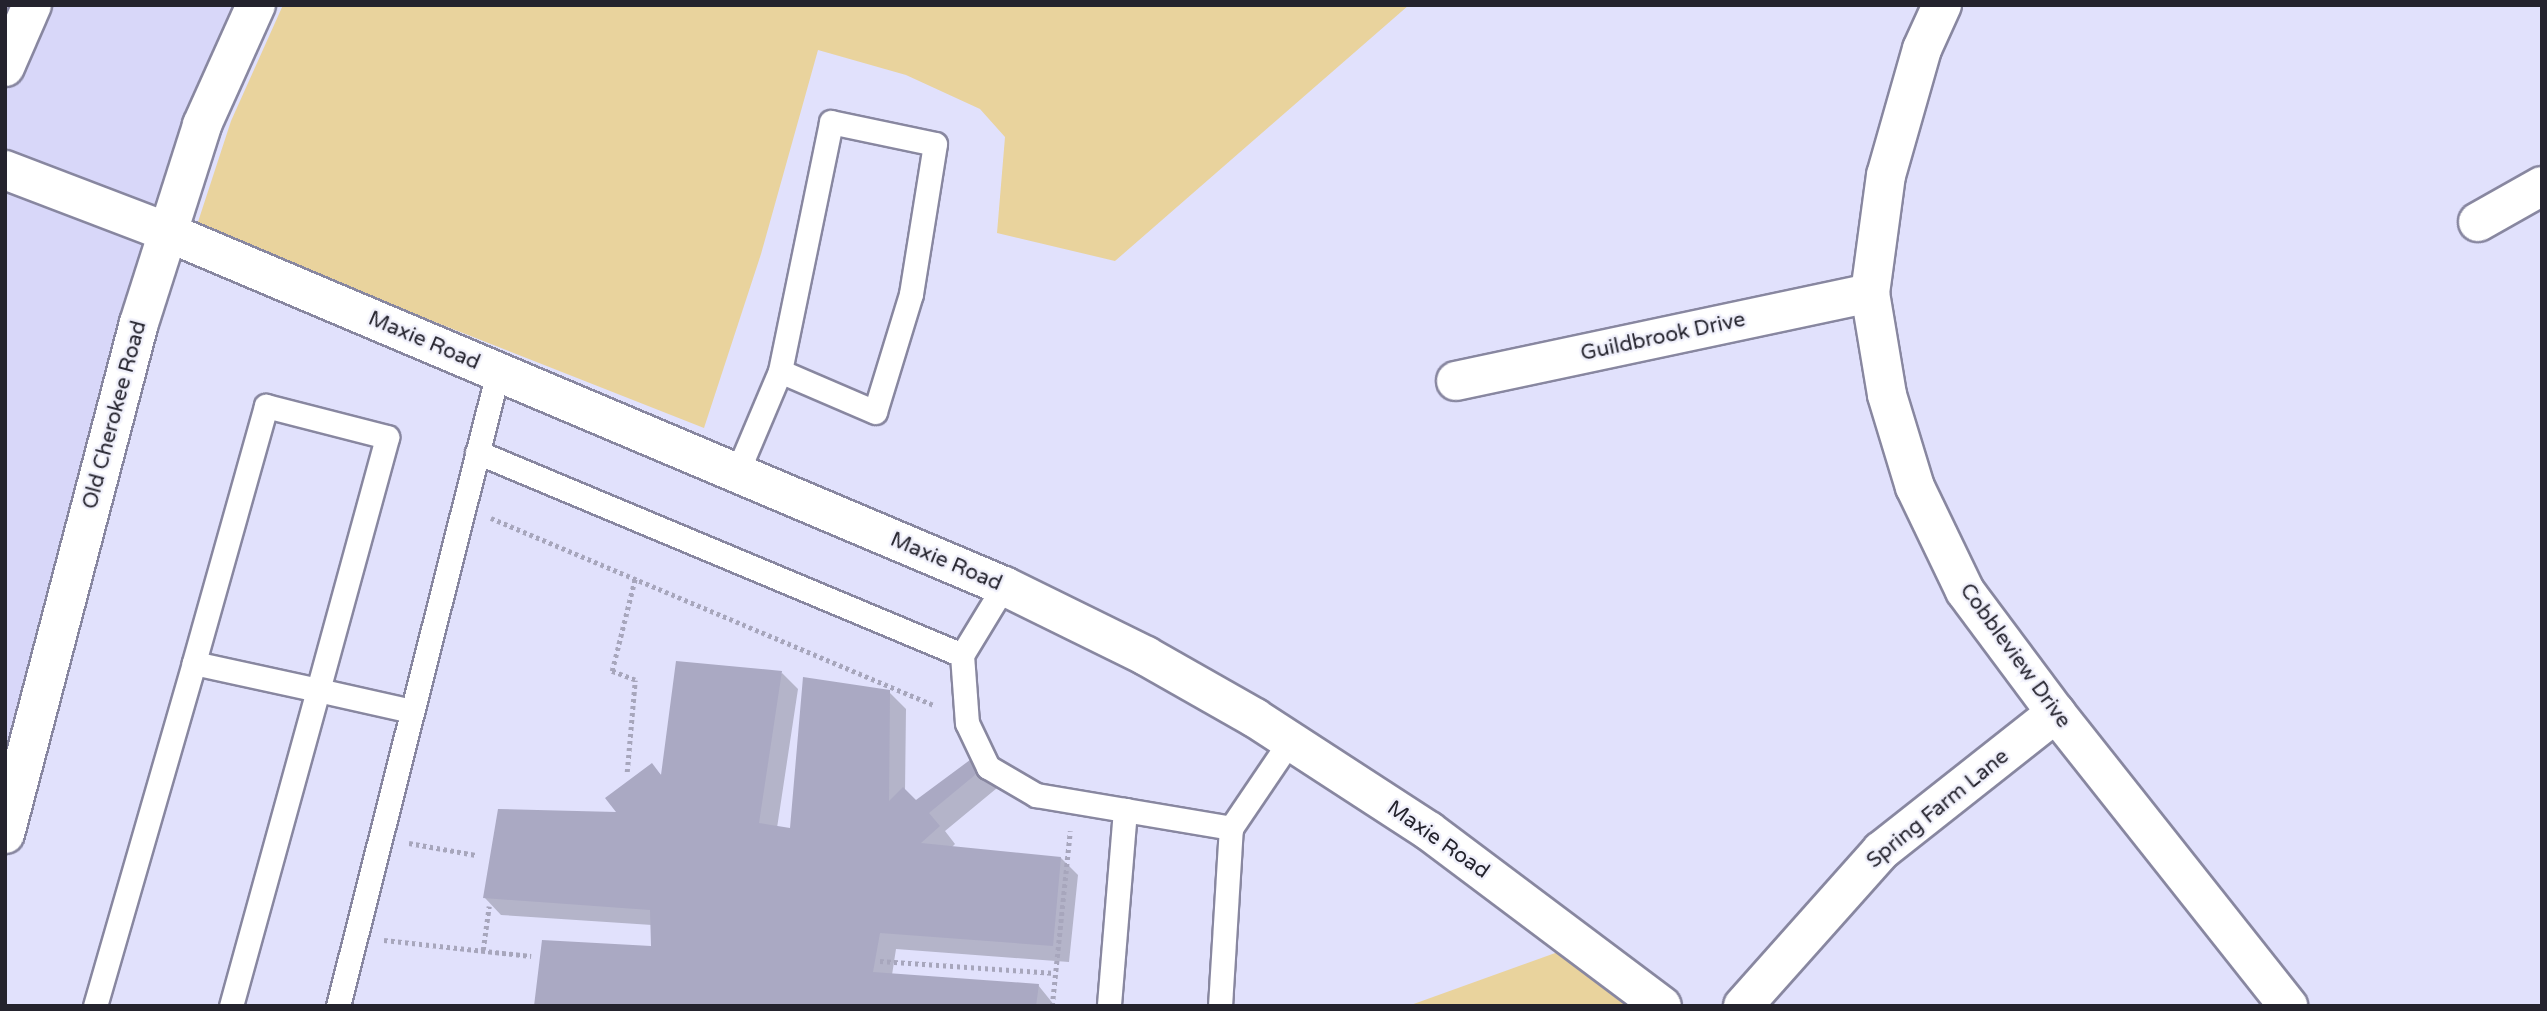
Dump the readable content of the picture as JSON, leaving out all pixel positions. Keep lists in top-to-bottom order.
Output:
{
  "streets": {
    "street": [
      "Guildbrook Drive",
      "Maxie Road",
      "Old Cherokee Road",
      "Cobbleview Drive",
      "Spring Farm Lane"
    ]
  },
  "crossings": [
    ["Guildbrook Drive", "Cobbleview Drive"],
    ["Maxie Road", "Old Cherokee Road"],
    ["Cobbleview Drive", "Spring Farm Lane"]
  ]
}
